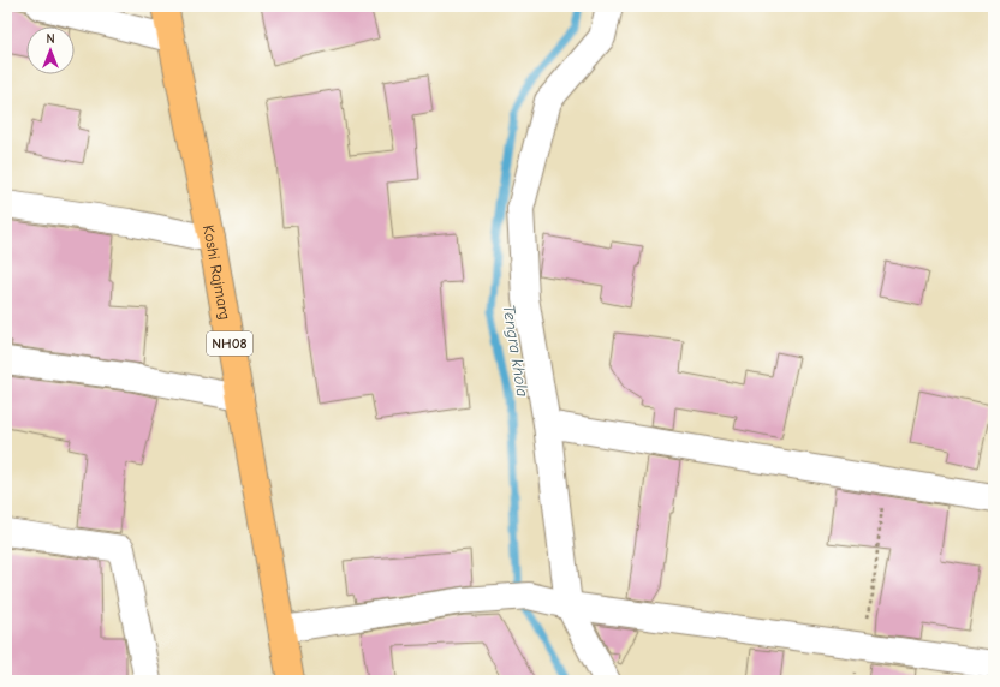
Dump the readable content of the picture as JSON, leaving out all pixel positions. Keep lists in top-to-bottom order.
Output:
{
  "streets": {
    "main road": ["Koshi Rajmarg", "NH08"]
  },
  "water": ["Tengra khola"],
  "north": "top"
}
